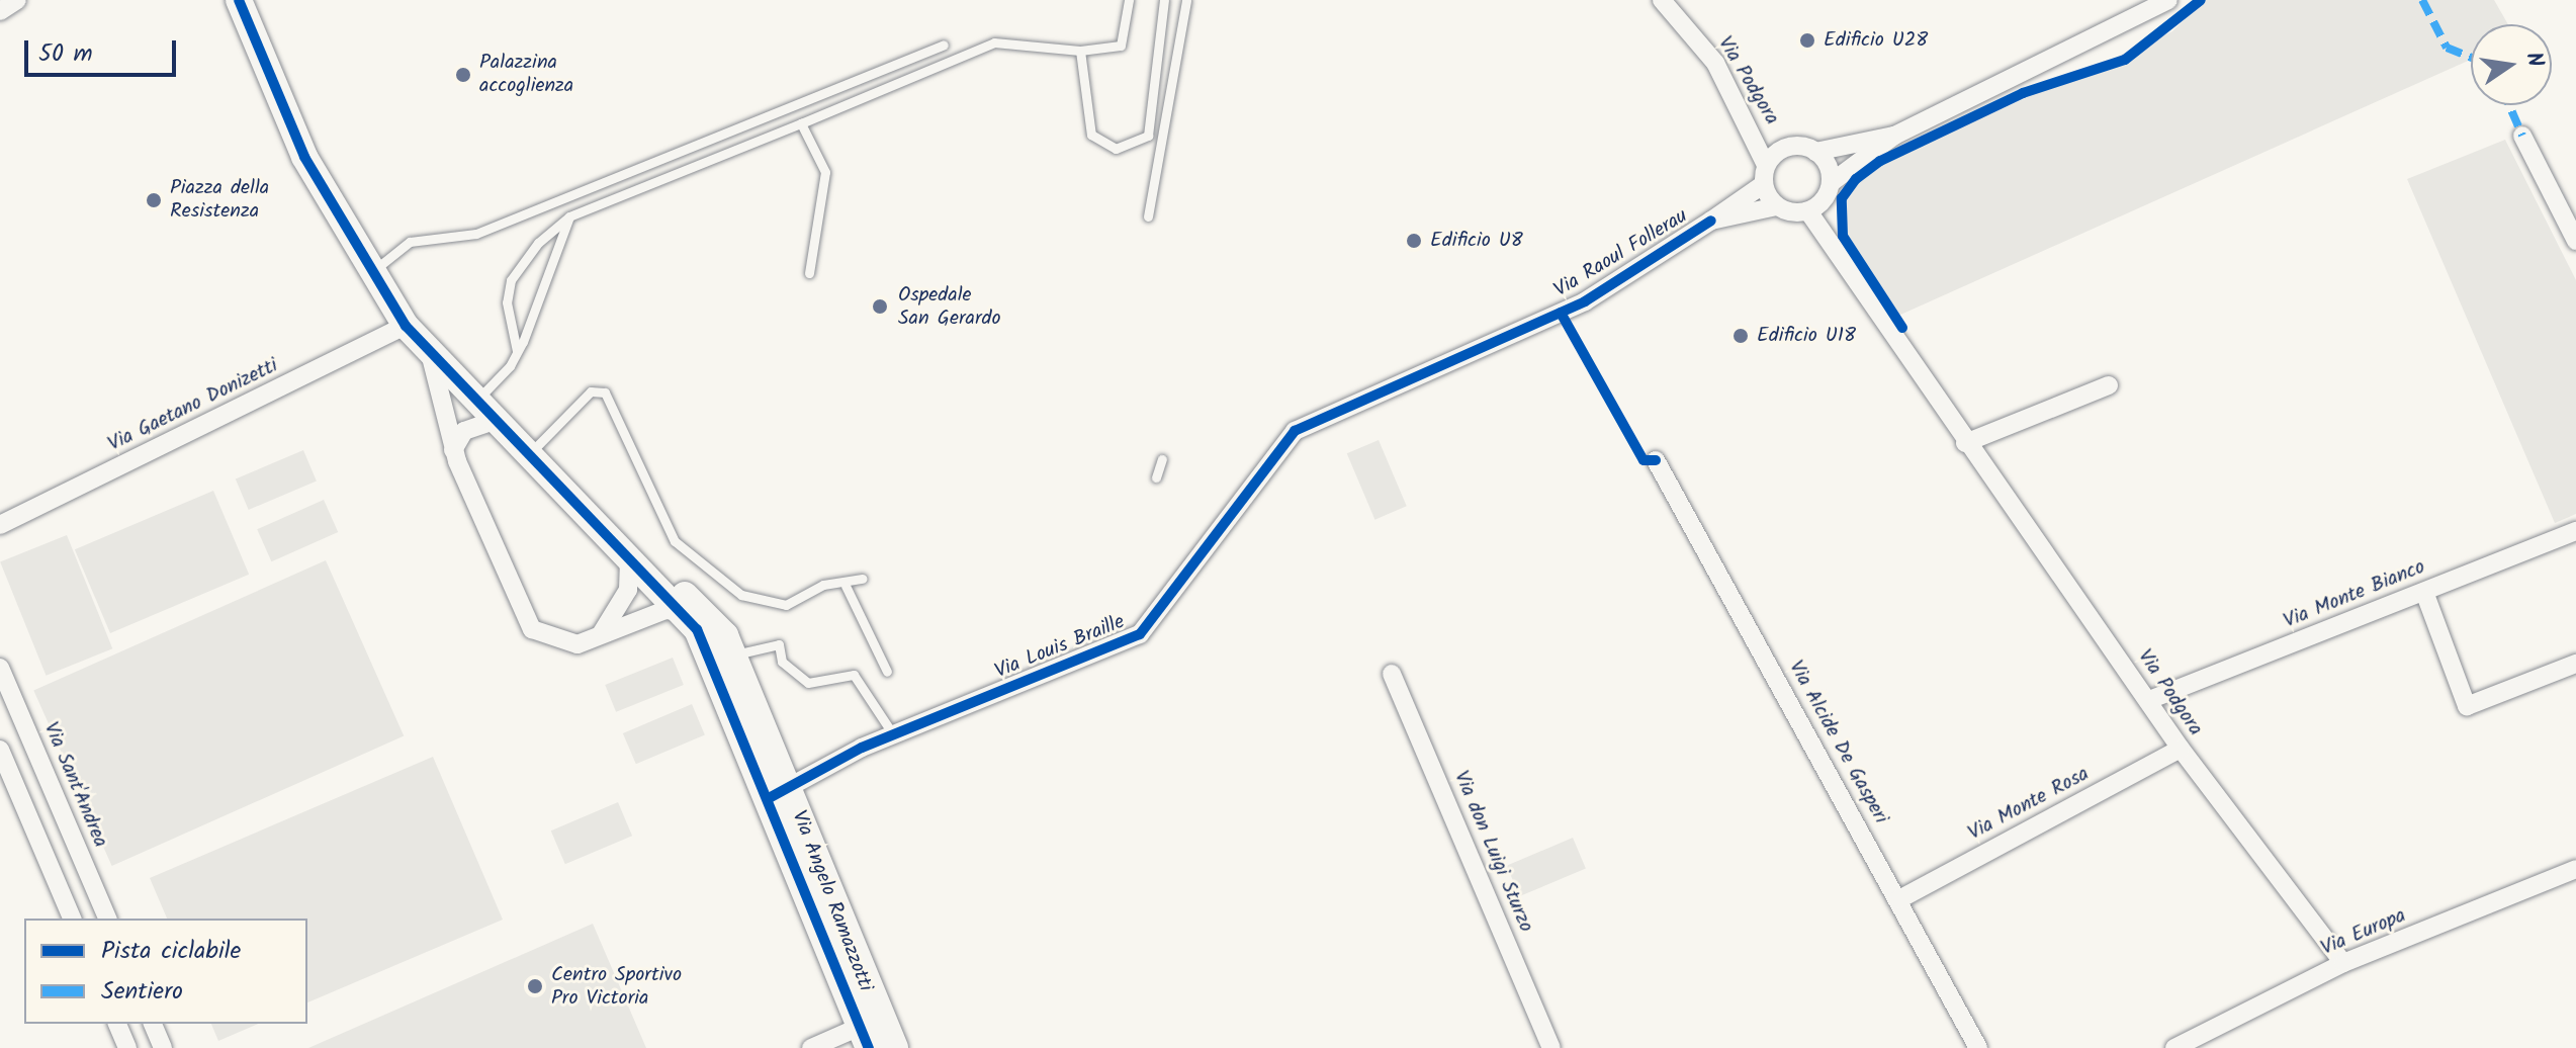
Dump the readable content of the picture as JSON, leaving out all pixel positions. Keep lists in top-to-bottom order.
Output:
{
  "streets": {
    "street": [
      "Via Podgora",
      "Via Raoul Follerau",
      "Via Gaetano Donizetti",
      "Via Monte Bianco",
      "Via Louis Braille",
      "Via Alcide De Gasperi",
      "Via Sant'Andrea",
      "Via Monte Rosa",
      "Via don Luigi Sturzo",
      "Via Angelo Ramazzotti",
      "Via Europa"
    ]
  },
  "crossings": [
    ["Via Podgora", "Via Raoul Follerau"],
    ["Via Podgora", "Via Monte Bianco"],
    ["Via Podgora", "Via Monte Rosa"],
    ["Via Podgora", "Via Europa"],
    ["Via Raoul Follerau", "Via Louis Braille"],
    ["Via Louis Braille", "Via Angelo Ramazzotti"],
    ["Via Alcide De Gasperi", "Via Monte Rosa"]
  ],
  "places": [
    "Edificio U28",
    "Palazzina accoglienza",
    "Piazza della Resistenza",
    "Edificio U8",
    "Ospedale San Gerardo",
    "Edificio U18",
    "Centro Sportivo Pro Victoria"
  ],
  "legend": ["Pista ciclabile", "Sentiero"],
  "scale_bar": "50 m",
  "north": "right"
}
